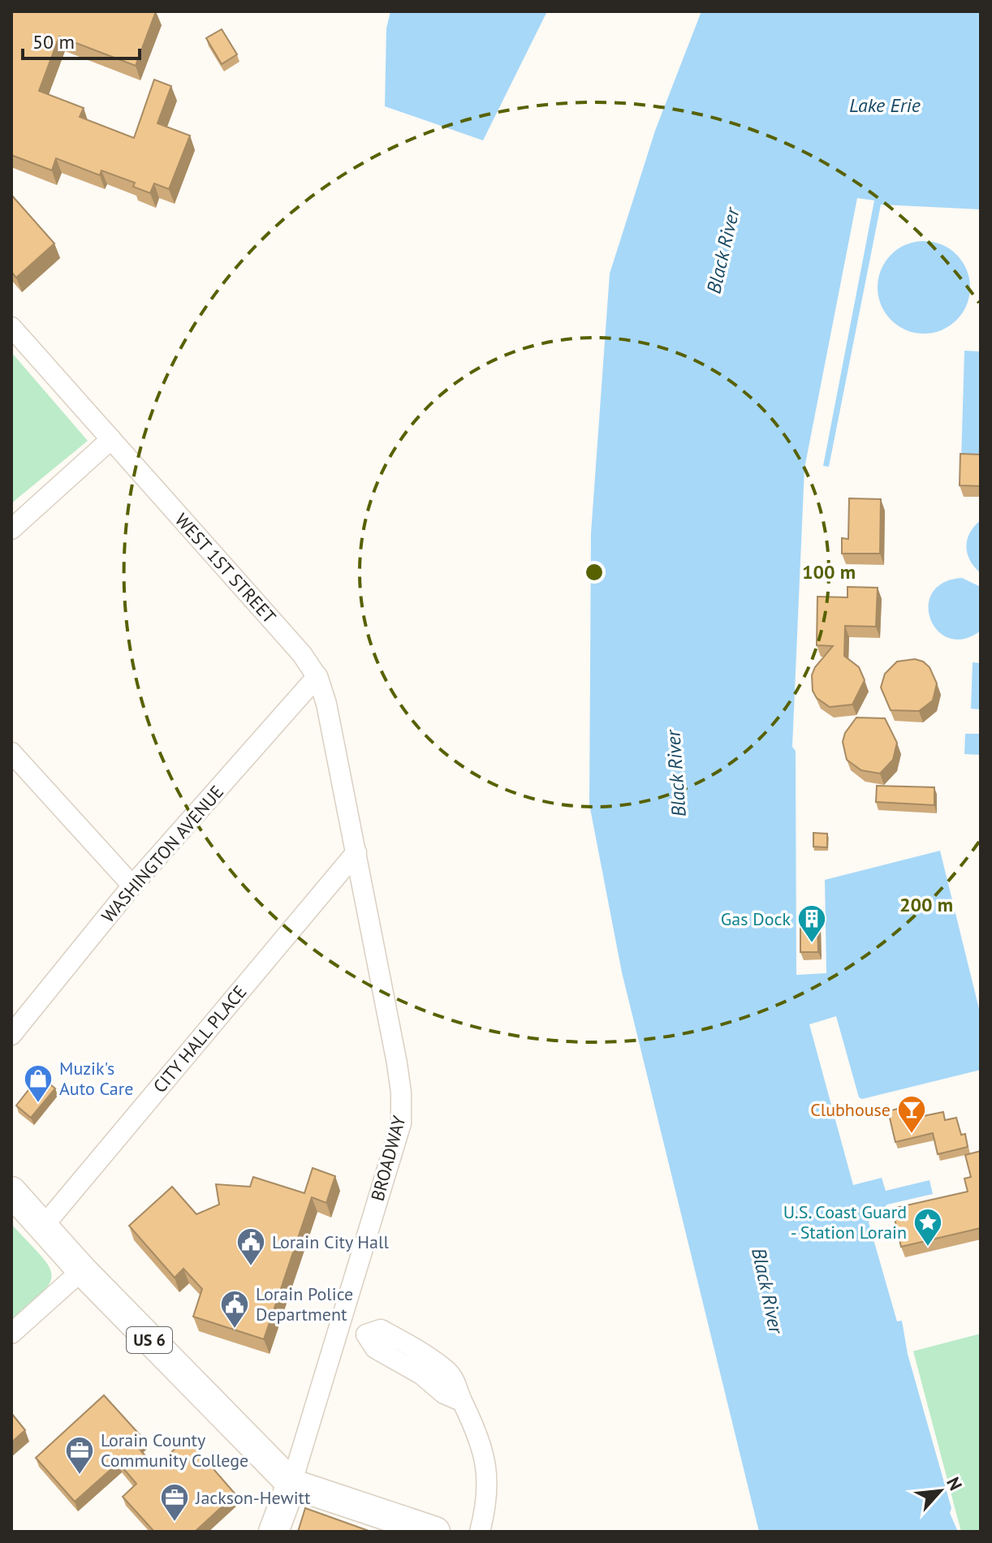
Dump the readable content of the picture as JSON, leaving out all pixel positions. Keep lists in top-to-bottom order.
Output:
{
  "streets": {
    "main road": ["BROADWAY", "US 6"],
    "street": ["WEST 1ST STREET", "WASHINGTON AVENUE", "CITY HALL PLACE"]
  },
  "crossings": [
    ["WEST 1ST STREET", "WASHINGTON AVENUE"],
    ["WEST 1ST STREET", "CITY HALL PLACE"],
    ["WEST 1ST STREET", "BROADWAY"],
    ["CITY HALL PLACE", "BROADWAY"],
    ["CITY HALL PLACE", "US 6"],
    ["BROADWAY", "US 6"]
  ],
  "water": ["Lake Erie", "Black River"],
  "places": {
    "building": ["Gas Dock"],
    "shop": ["Muzik's Auto Care"],
    "bar": ["Clubhouse"],
    "place": ["U.S. Coast Guard - Station Lorain"],
    "public building": ["Lorain City Hall", "Lorain Police Department"],
    "office": ["Lorain County Community College", "Jackson-Hewitt"]
  },
  "scale_bar": "50 m",
  "north": "top right",
  "rings": ["100 m", "200 m"]
}
